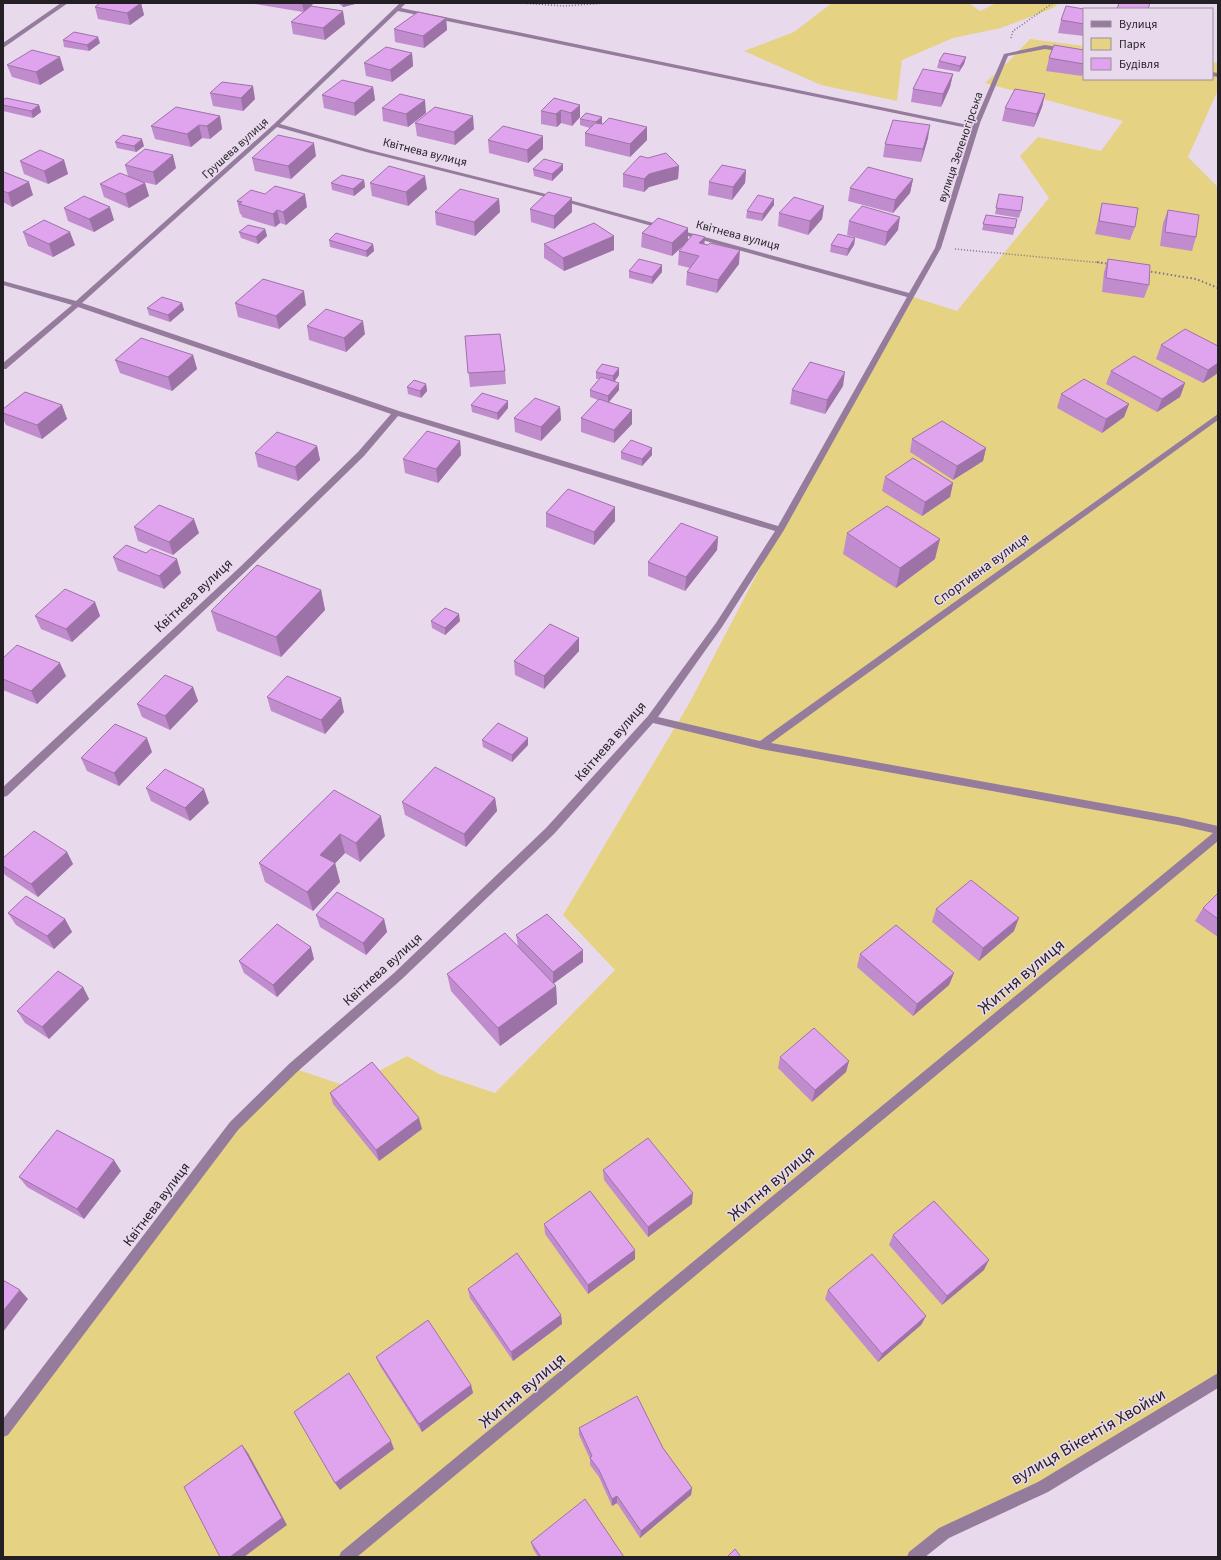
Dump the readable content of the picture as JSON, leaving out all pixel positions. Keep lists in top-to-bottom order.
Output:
{
  "streets": {
    "street": [
      "вулиця Зеленогірська",
      "Грушева вулиця",
      "Квітнева вулиця",
      "Спортивна вулиця",
      "Житня вулиця",
      "вулиця Вікентія Хвойки"
    ]
  },
  "crossings": [
    ["вулиця Зеленогірська", "Квітнева вулиця"],
    ["Грушева вулиця", "Квітнева вулиця"]
  ],
  "legend": ["Вулиця", "Парк", "Будівля"]
}
